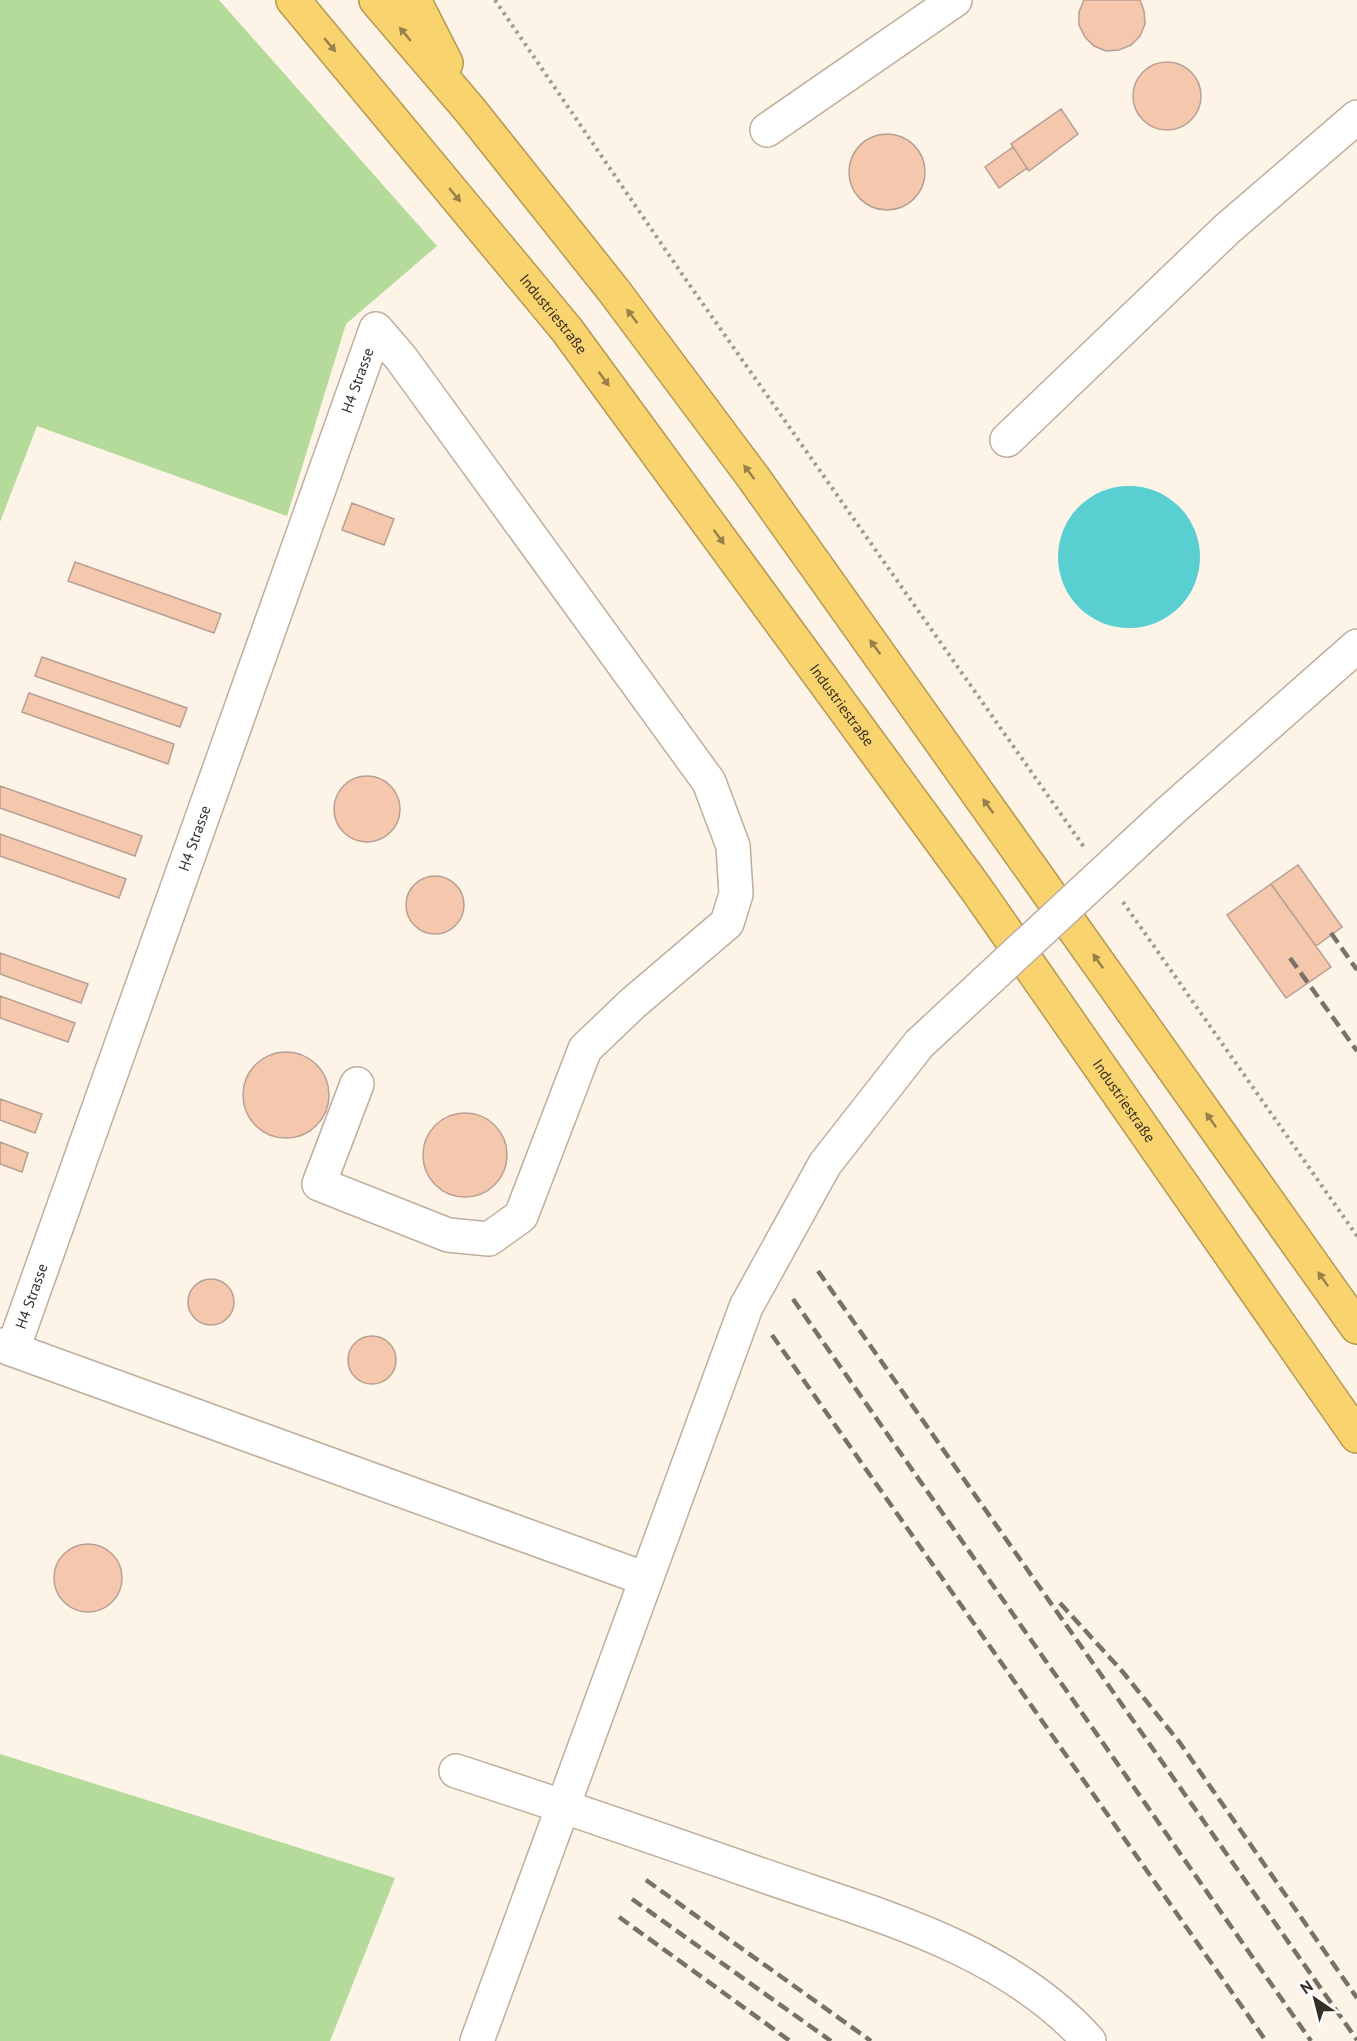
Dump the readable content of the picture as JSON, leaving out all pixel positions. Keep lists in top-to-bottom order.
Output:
{
  "streets": {
    "highway": ["Industriestraße"],
    "lane": ["H4 Strasse"]
  },
  "north": "top left"
}
